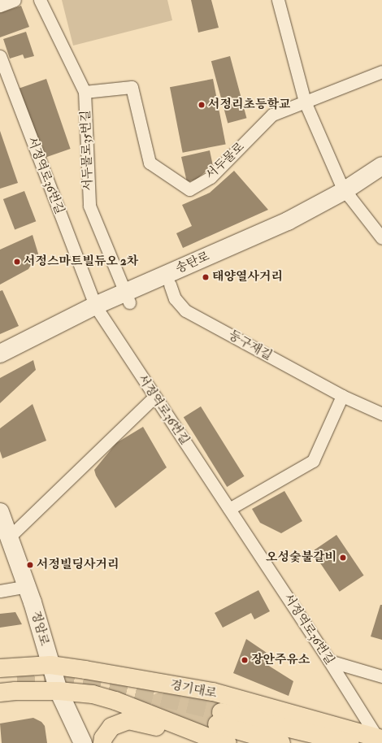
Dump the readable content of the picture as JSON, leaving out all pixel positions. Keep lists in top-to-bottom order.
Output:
{
  "streets": {
    "main road": ["송탄로", "정암로", "경기대로"],
    "street": [
      "서두물로35번길",
      "서두물로",
      "서정역로36번길",
      "둥구재길"
    ]
  },
  "crossings": [
    ["서두물로35번길", "서두물로"],
    ["서두물로35번길", "송탄로"],
    ["서정역로36번길", "송탄로"],
    ["서정역로36번길", "경기대로"],
    ["송탄로", "둥구재길"],
    ["정암로", "경기대로"]
  ],
  "places": [
    "서정리초등학교",
    "서정스마트빌듀오 2차",
    "태양열사거리",
    "오성숯불갈비",
    "서정빌딩사거리",
    "장안주유소"
  ]
}
